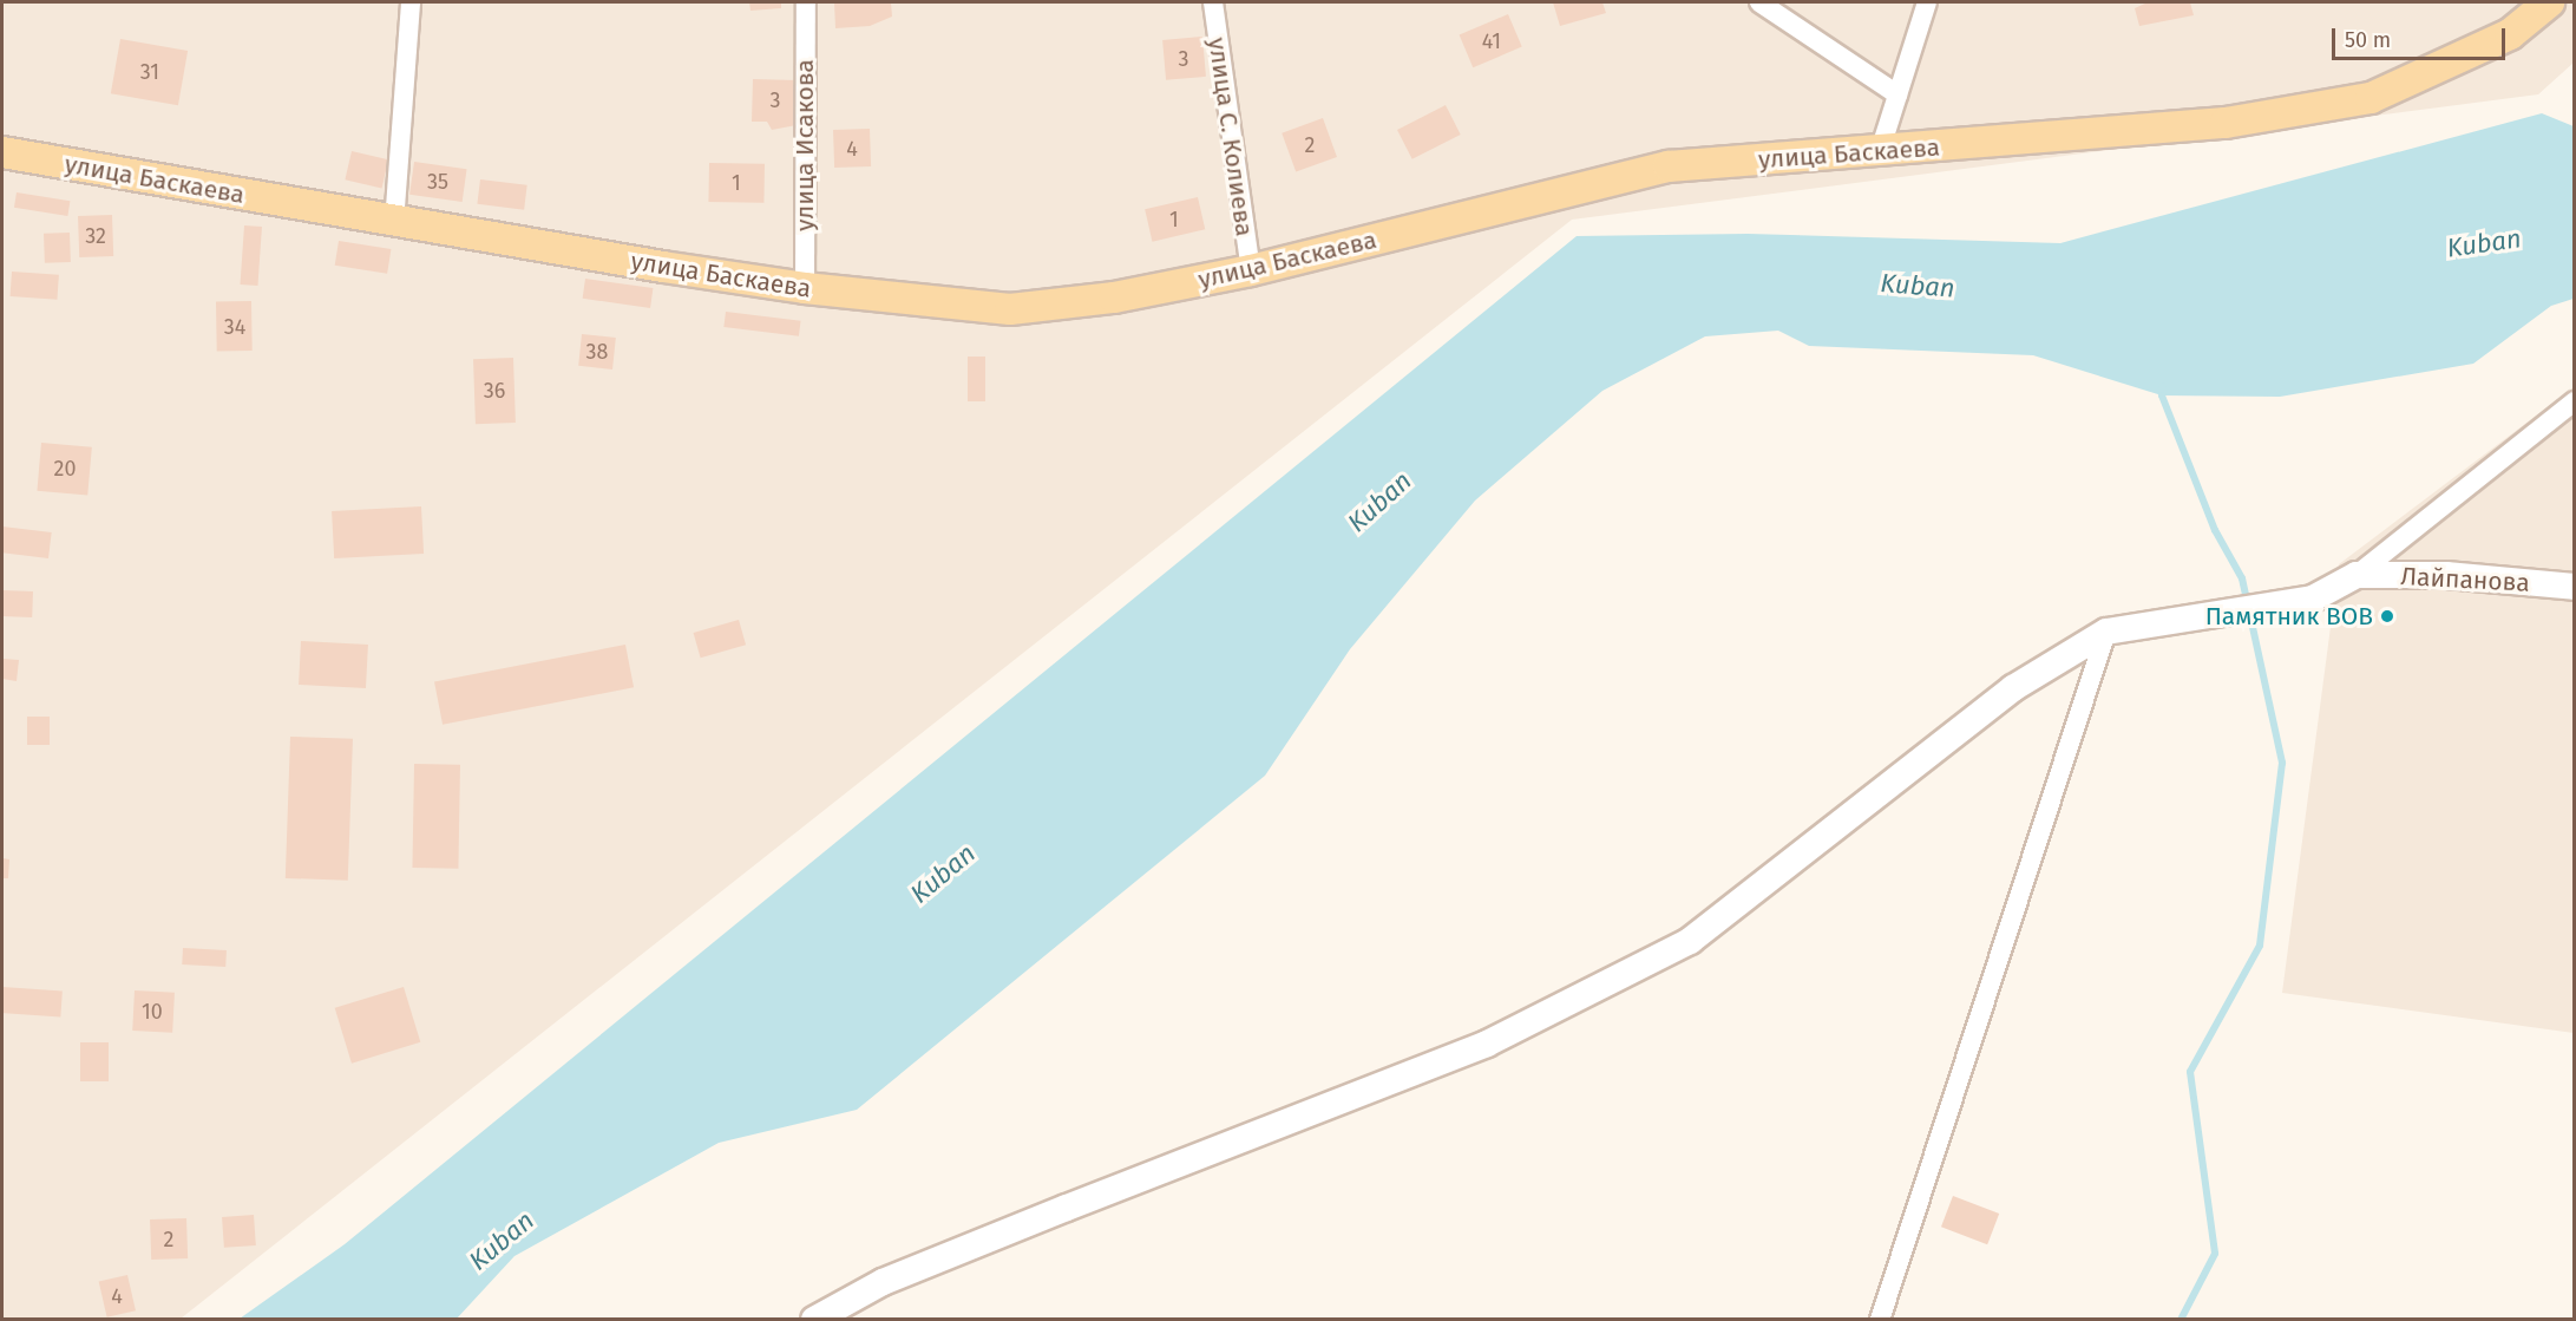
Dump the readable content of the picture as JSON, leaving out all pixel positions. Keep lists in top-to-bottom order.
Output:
{
  "streets": {
    "main road": ["улица Баскаева"],
    "street": ["улица С. Колиева", "улица Исакова", "Лайпанова"]
  },
  "crossings": [
    ["улица С. Колиева", "улица Баскаева"],
    ["улица Исакова", "улица Баскаева"]
  ],
  "water": ["Kuban"],
  "places": ["Памятник ВОВ"],
  "house_numbers": [
    "41",
    "3",
    "31",
    "3",
    "2",
    "4",
    "35",
    "1",
    "1",
    "32",
    "34",
    "38",
    "36",
    "20",
    "10",
    "2",
    "4"
  ],
  "scale_bar": "50 m"
}
